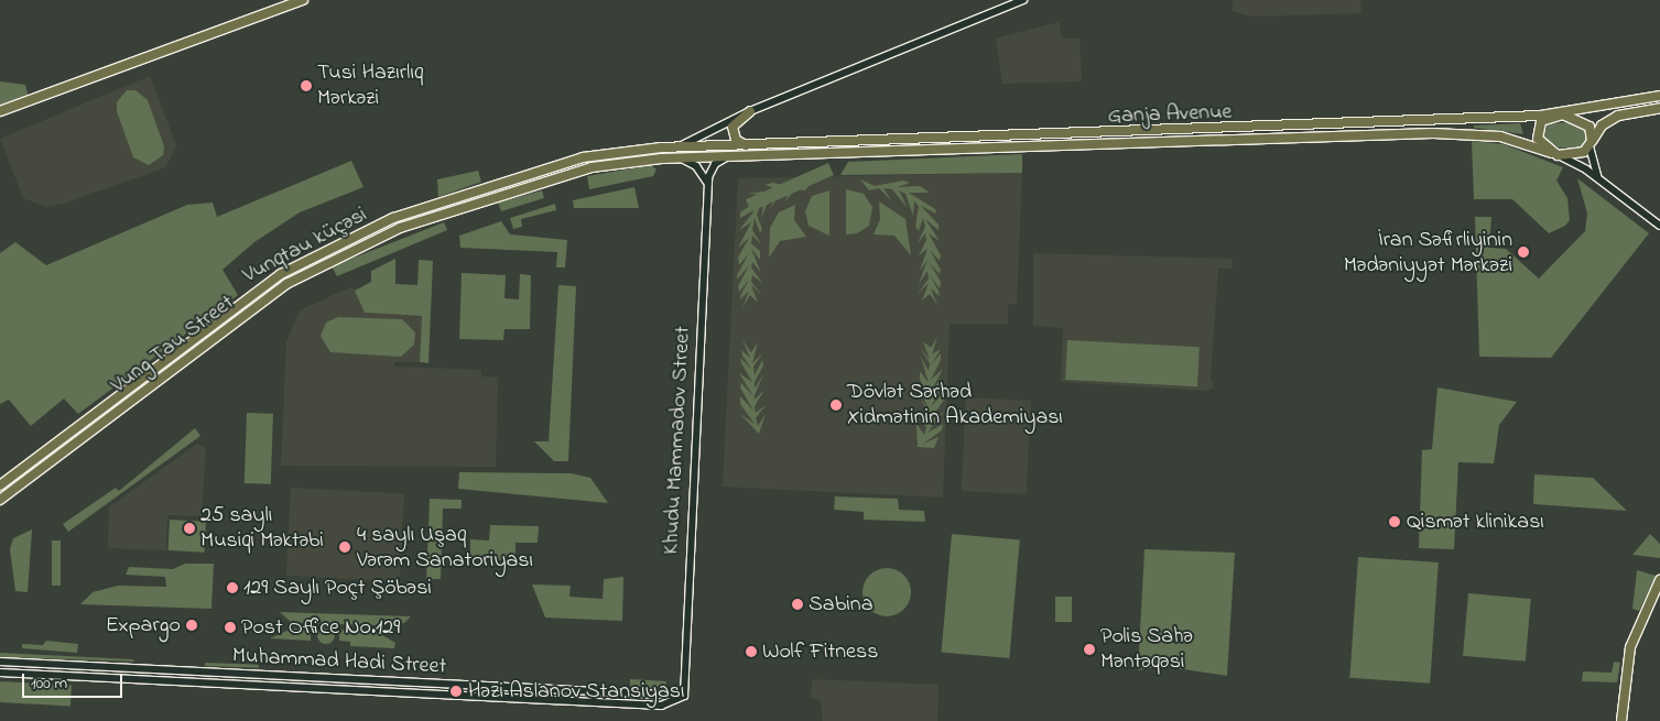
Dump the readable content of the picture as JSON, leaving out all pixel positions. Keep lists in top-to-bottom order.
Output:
{
  "streets": {
    "main road": ["Ganja Avenue", "Vunqtau küçəsi", "Vung Tau Street"],
    "street": ["Khudu Mammadov Street", "Muhammad Hadi Street"]
  },
  "crossings": [
    ["Ganja Avenue", "Vunqtau küçəsi"],
    ["Ganja Avenue", "Vung Tau Street"],
    ["Khudu Mammadov Street", "Muhammad Hadi Street"]
  ],
  "places": [
    "Tusi Hazırlıq Mərkəzi",
    "İran Səfirliyinin Mədəniyyət Mərkəzi",
    "Dövlət Sərhəd Xidmətinin Akademiyası",
    "Qismət klinikası",
    "25 saylı Musiqi Məktəbi",
    "4 saylı Uşaq Vərəm Sanatoriyası",
    "129 Saylı Poçt Şöbəsi",
    "Sabina",
    "Expargo",
    "Post Office No.129",
    "Polis Sahə Məntəqəsi",
    "Wolf Fitness",
    "Həzi Aslanov Stansiyası"
  ],
  "scale_bar": "100 m"
}
